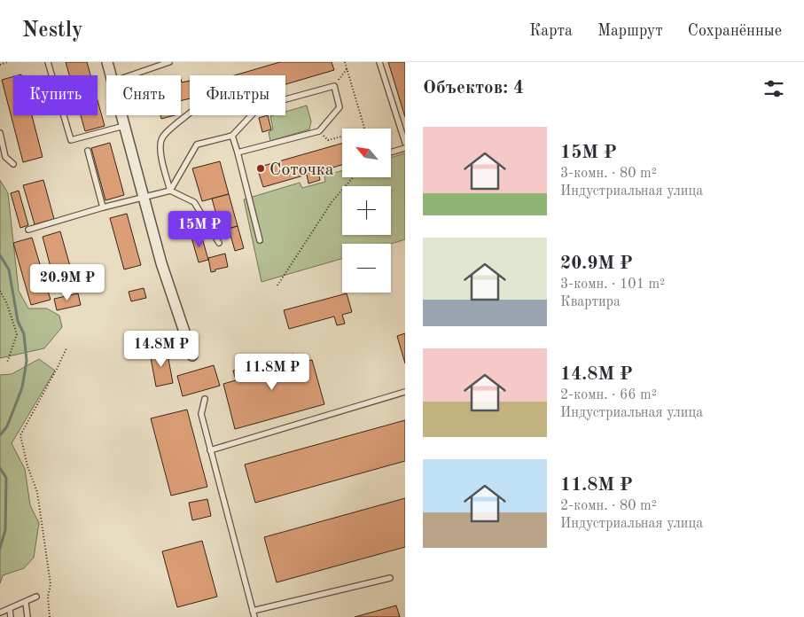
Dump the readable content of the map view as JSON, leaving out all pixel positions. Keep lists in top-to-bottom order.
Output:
{
  "places": ["Соточка"],
  "north": "top left",
  "page": {
    "header": "Nestly",
    "nav": ["Карта", "Маршрут", "Сохранённые"],
    "heading": "Объектов: 4",
    "chip": ["Купить", "Снять", "Фильтры"],
    "list": [
      {
        "name": "15M ₽",
        "note": "3-комн. · 80 m² · Индустриальная улица"
      },
      {
        "name": "20.9M ₽",
        "note": "3-комн. · 101 m² · Квартира"
      },
      {
        "name": "14.8M ₽",
        "note": "2-комн. · 66 m² · Индустриальная улица"
      },
      {
        "name": "11.8M ₽",
        "note": "2-комн. · 80 m² · Индустриальная улица"
      }
    ],
    "map_buttons": ["+", "−"],
    "price": [
      "15M ₽",
      "20.9M ₽",
      "14.8M ₽",
      "11.8M ₽"
    ]
  }
}
